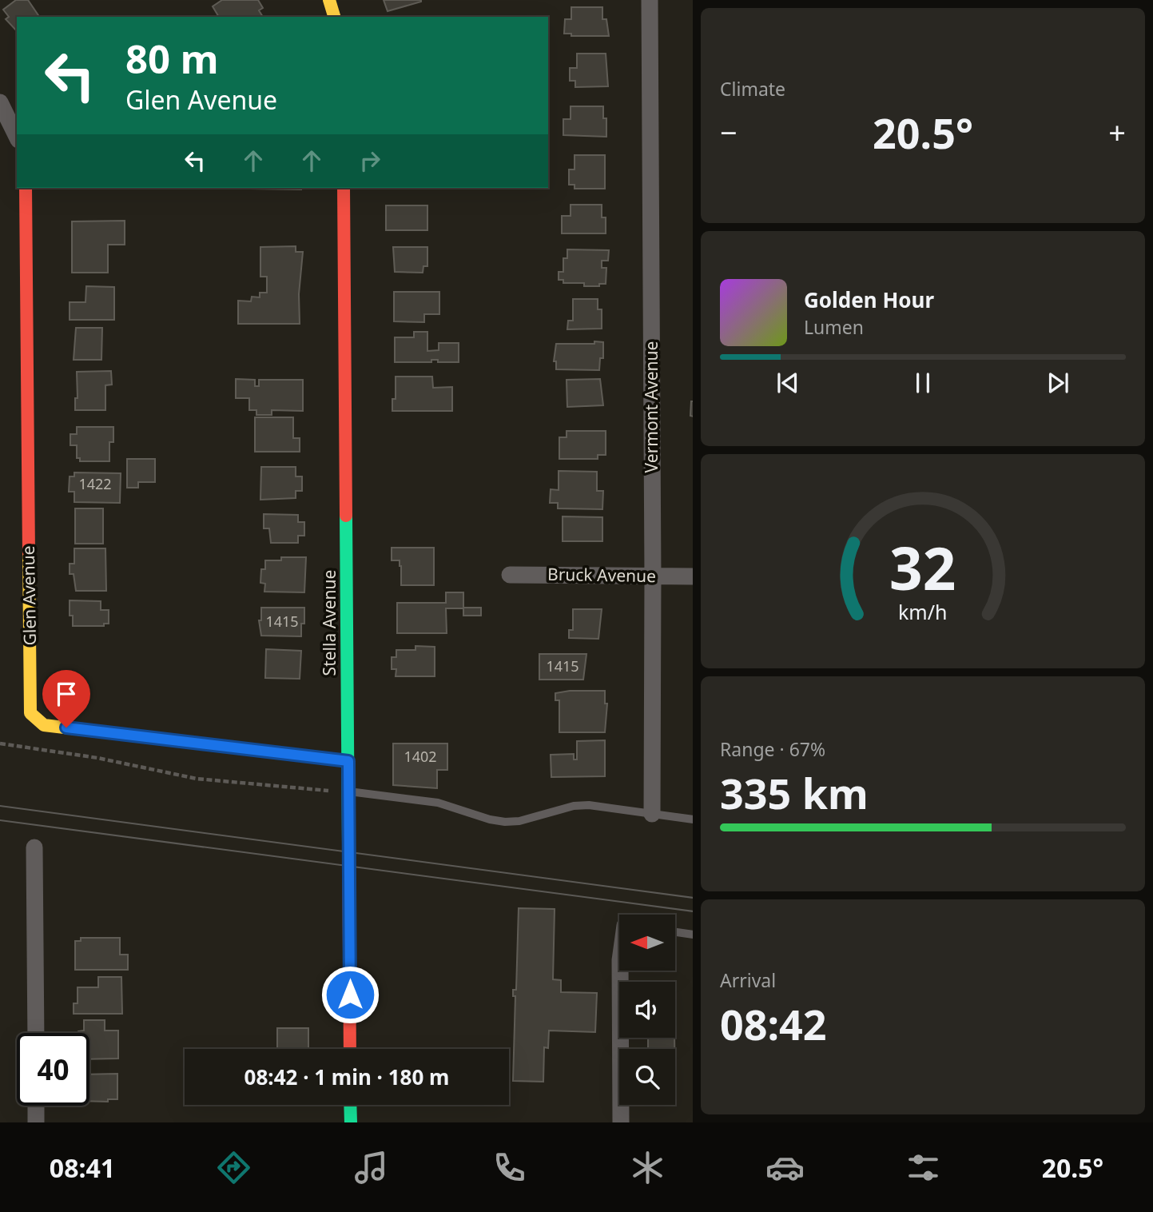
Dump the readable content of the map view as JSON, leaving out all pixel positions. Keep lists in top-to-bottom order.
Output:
{
  "streets": {
    "street": [
      "Vermont Avenue",
      "Bruck Avenue",
      "Glen Avenue",
      "Stella Avenue"
    ]
  },
  "crossings": [
    ["Vermont Avenue", "Bruck Avenue"],
    ["Glen Avenue", "Stella Avenue"]
  ],
  "house_numbers": [
    "1422",
    "1415",
    "1415",
    "1402"
  ],
  "north": "left",
  "page": {
    "tile": [
      "Climate",
      ["Range · 67%", "335 km"],
      ["Arrival", "08:42"]
    ],
    "turn": ["80 m", "Glen Avenue"],
    "heat": ["−", "20.5°", "+"],
    "song": ["Golden Hour", "Lumen"],
    "limit": "40",
    "trip": "08:42 · 1 min · 180 m",
    "tabs": ["08:41", "20.5°"],
    "gauge": ["32", "km/h"]
  }
}
